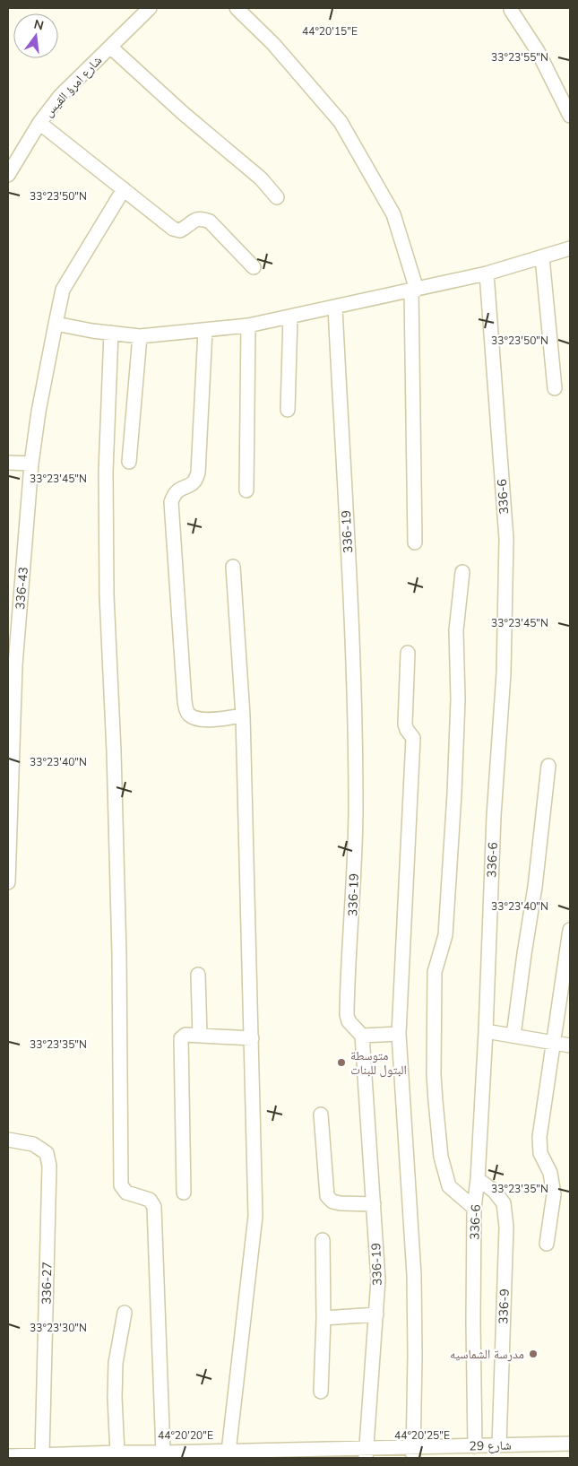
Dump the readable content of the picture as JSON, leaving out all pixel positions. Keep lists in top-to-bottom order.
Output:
{
  "streets": {
    "street": [
      "شارع امرؤ القيس",
      "336-6",
      "336-19",
      "336-43",
      "336-27",
      "336-9",
      "شارع 29"
    ]
  },
  "crossings": [
    ["336-6", "336-9"],
    ["336-6", "شارع 29"],
    ["336-19", "شارع 29"],
    ["336-27", "شارع 29"],
    ["336-9", "شارع 29"]
  ],
  "places": ["متوسطة البتول للبنات", "مدرسة الشماسيه"],
  "north": "top",
  "coordinates": [
    "44°20'15\"E",
    "33°23'55\"N",
    "33°23'50\"N",
    "33°23'45\"N",
    "33°23'40\"N",
    "33°23'35\"N",
    "33°23'30\"N",
    "44°20'20\"E",
    "44°20'25\"E"
  ]
}
